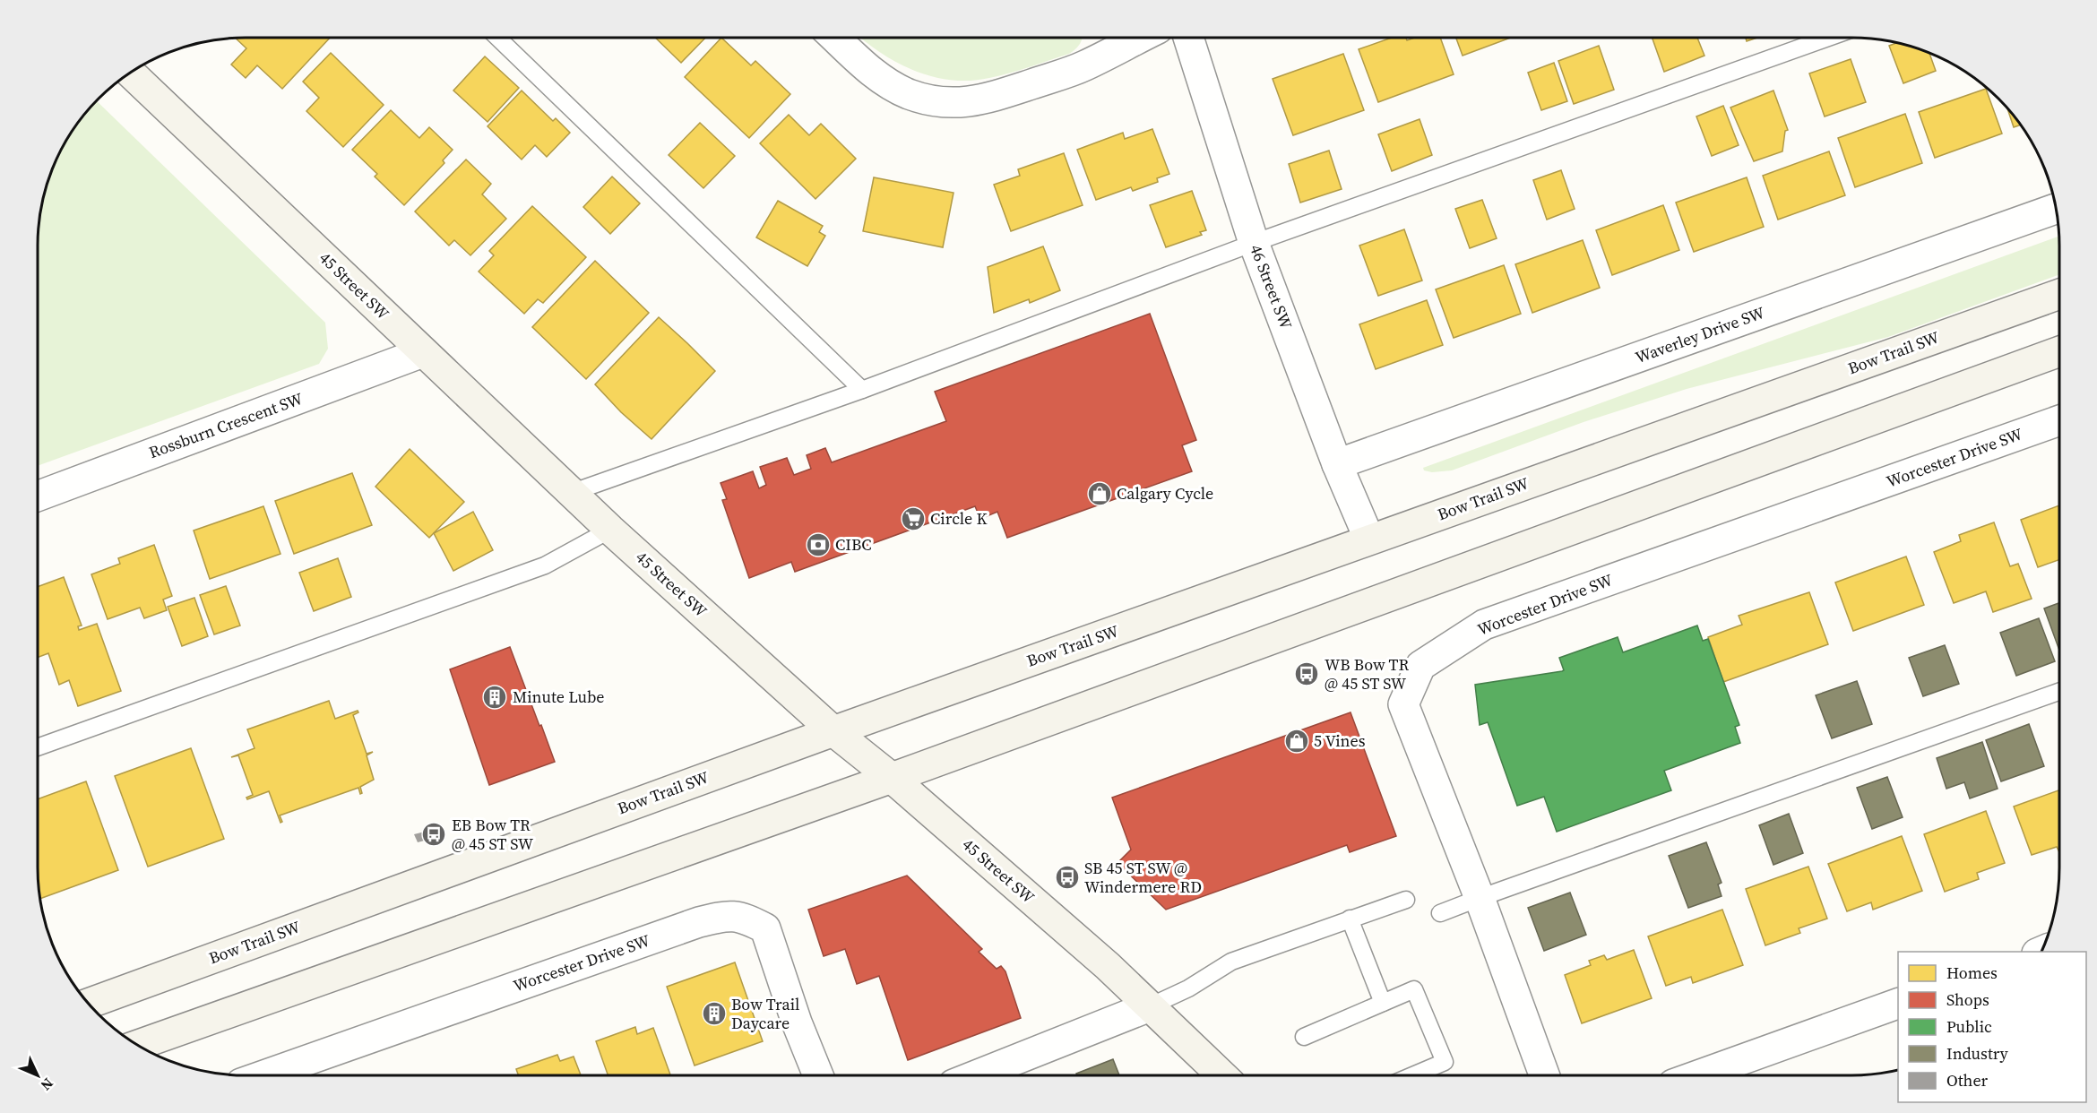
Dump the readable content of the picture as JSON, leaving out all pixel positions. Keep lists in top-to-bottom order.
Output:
{
  "streets": {
    "main road": ["45 Street SW", "Bow Trail SW"],
    "street": [
      "46 Street SW",
      "Waverley Drive SW",
      "Rossburn Crescent SW",
      "Worcester Drive SW"
    ]
  },
  "crossings": [
    ["45 Street SW", "Bow Trail SW"],
    ["45 Street SW", "Rossburn Crescent SW"],
    ["46 Street SW", "Waverley Drive SW"],
    ["46 Street SW", "Bow Trail SW"]
  ],
  "places": {
    "shop": ["Calgary Cycle", "5 Vines"],
    "supermarket": ["Circle K"],
    "bank": ["CIBC"],
    "bus stop": ["WB Bow TR @ 45 ST SW", "EB Bow TR @ 45 ST SW", "SB 45 ST SW @ Windermere RD"],
    "building": ["Minute Lube", "Bow Trail Daycare"]
  },
  "legend": [
    "Homes",
    "Shops",
    "Public",
    "Industry",
    "Other"
  ],
  "north": "bottom right"
}
